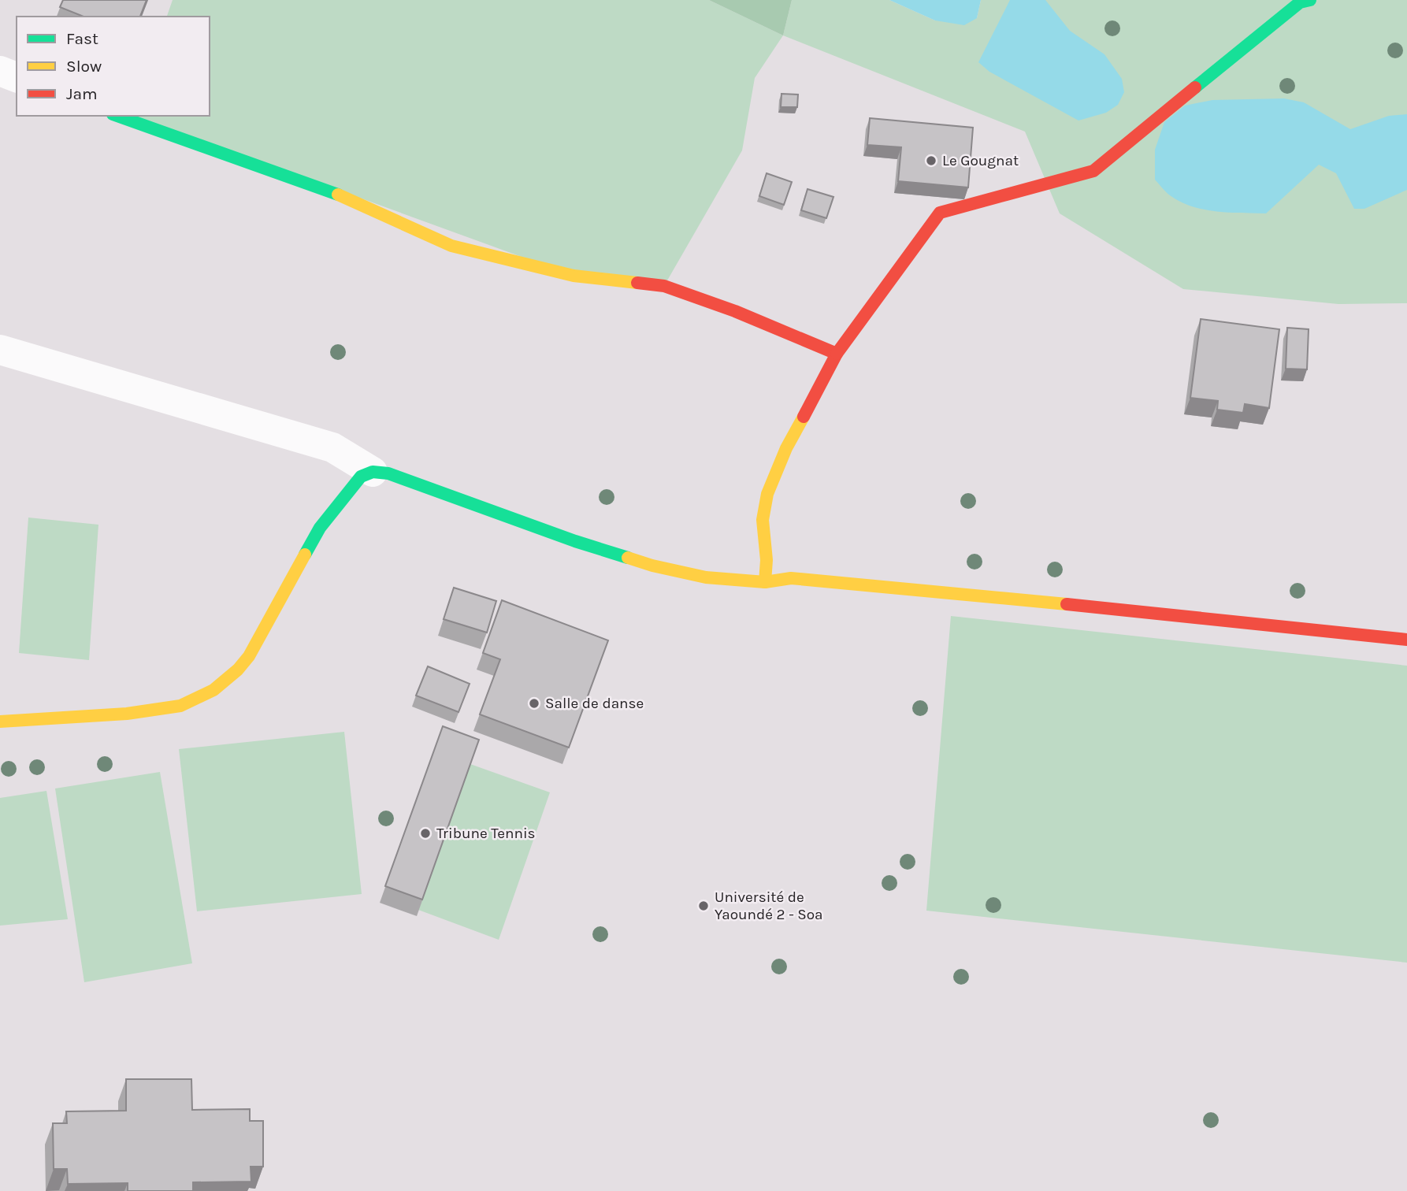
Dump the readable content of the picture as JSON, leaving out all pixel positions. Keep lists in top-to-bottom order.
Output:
{
  "places": [
    "Le Gougnat",
    "Salle de danse",
    "Tribune Tennis",
    "Université de Yaoundé 2 - Soa"
  ],
  "legend": ["Fast", "Slow", "Jam"]
}
